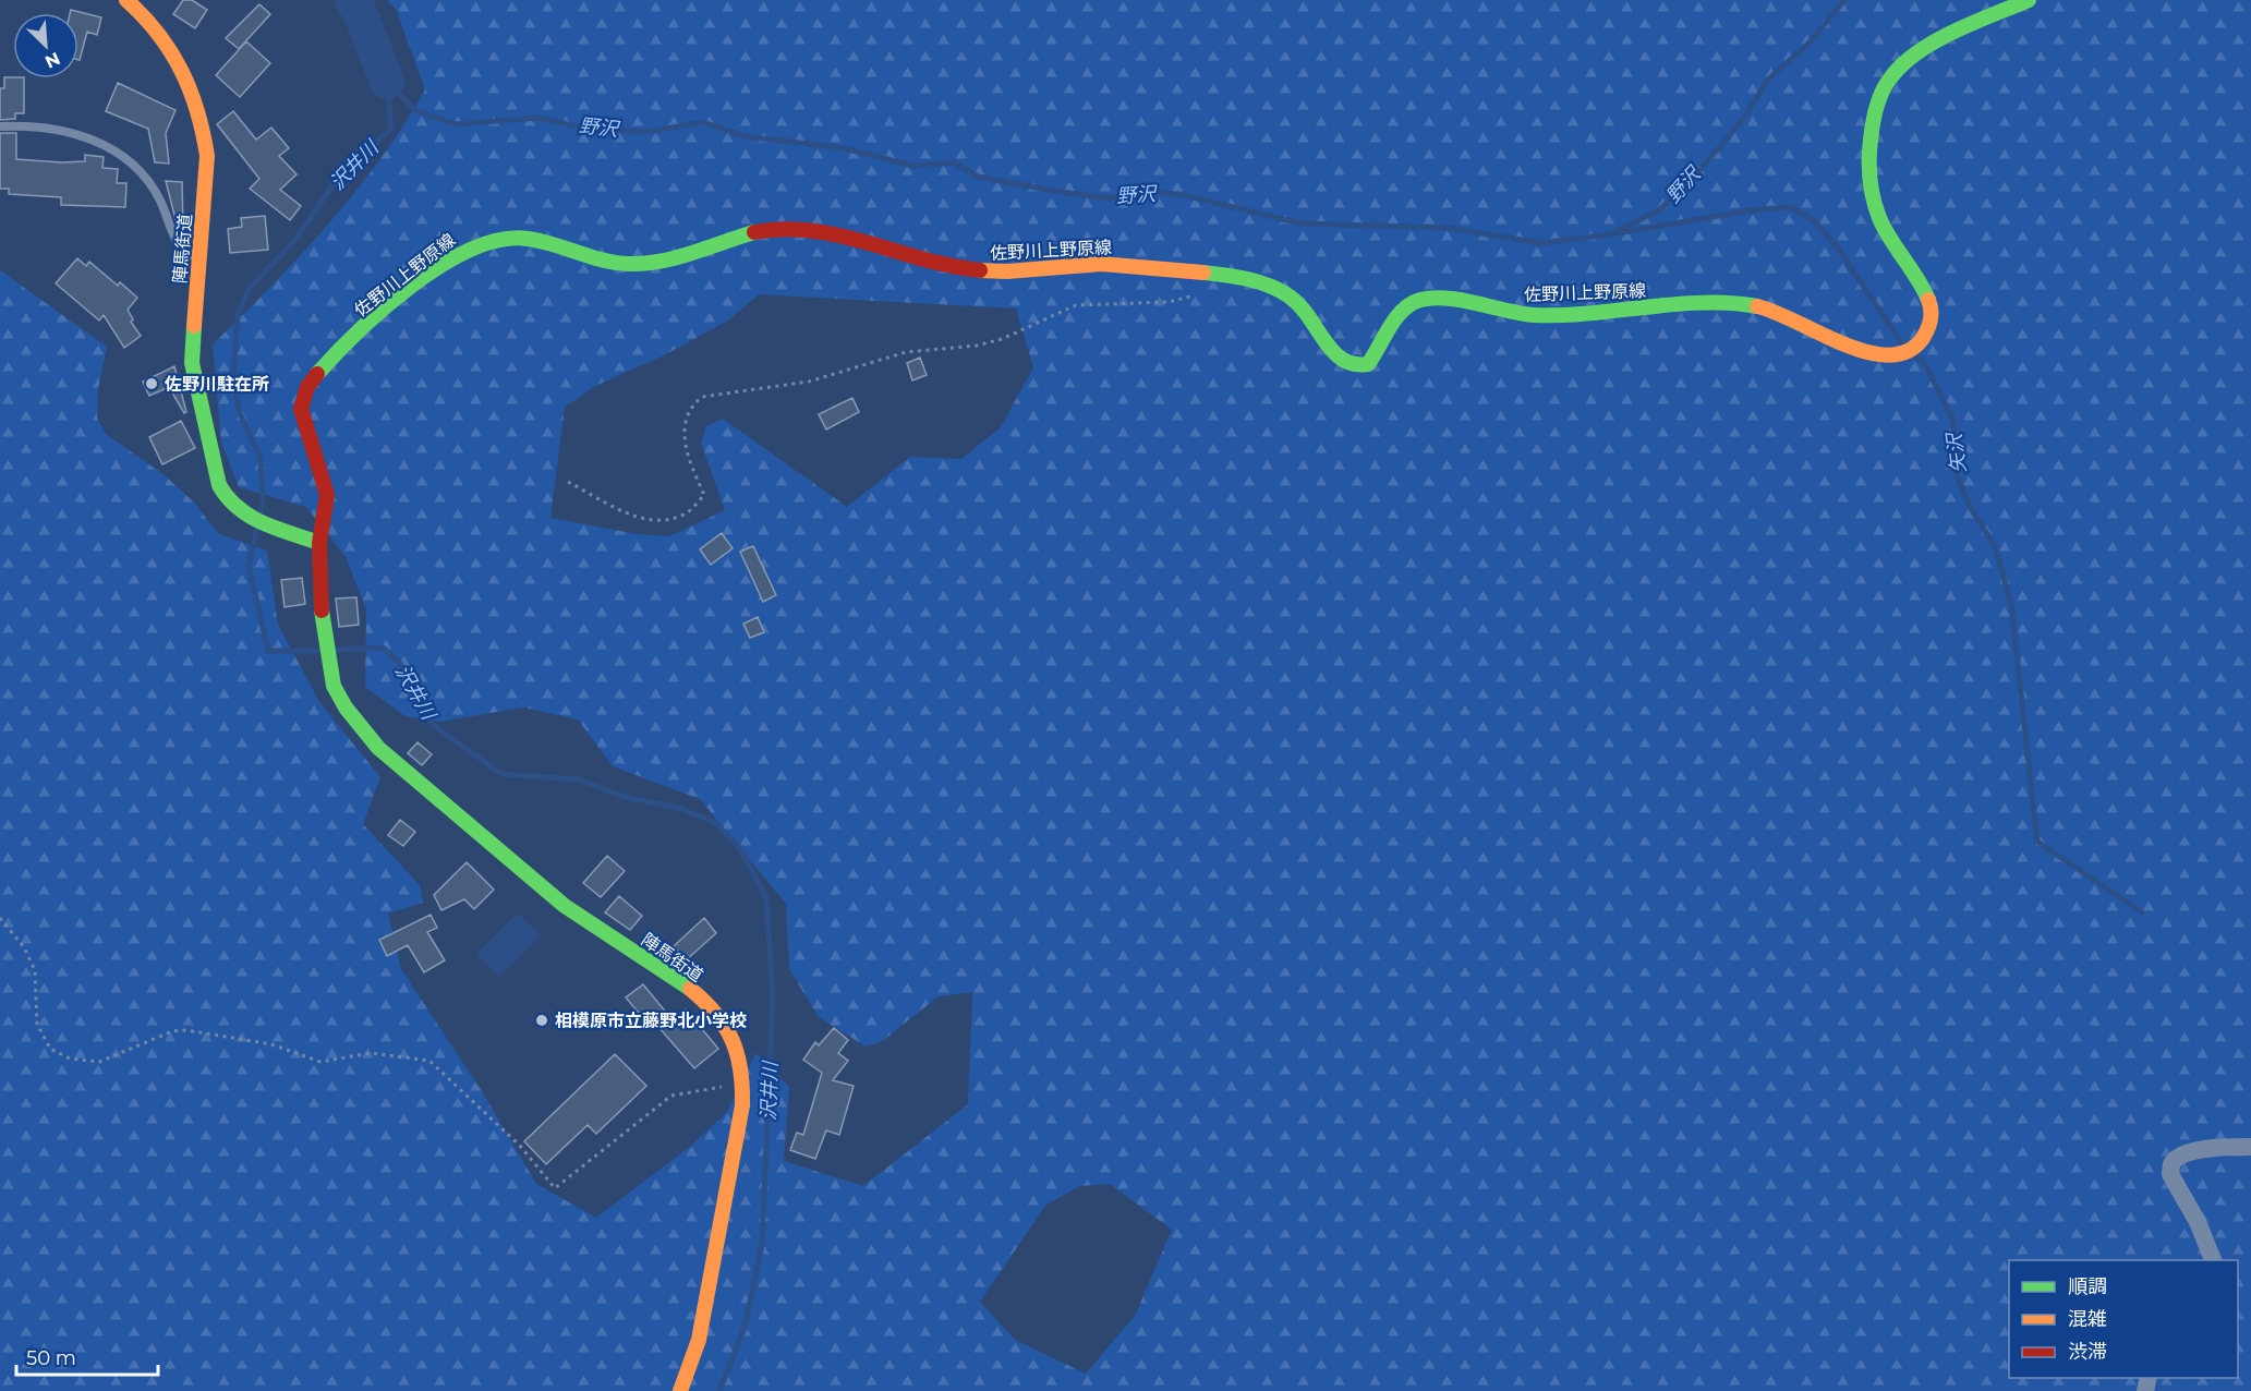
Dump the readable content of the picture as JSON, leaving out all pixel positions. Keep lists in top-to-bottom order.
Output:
{
  "streets": {
    "main road": ["陣馬街道", "佐野川上野原線"]
  },
  "crossings": [
    ["陣馬街道", "佐野川上野原線"]
  ],
  "water": ["野沢", "沢井川", "矢沢"],
  "places": ["佐野川駐在所", "相模原市立藤野北小学校"],
  "legend": ["順調", "混雑", "渋滞"],
  "scale_bar": "50 m",
  "north": "bottom right"
}
